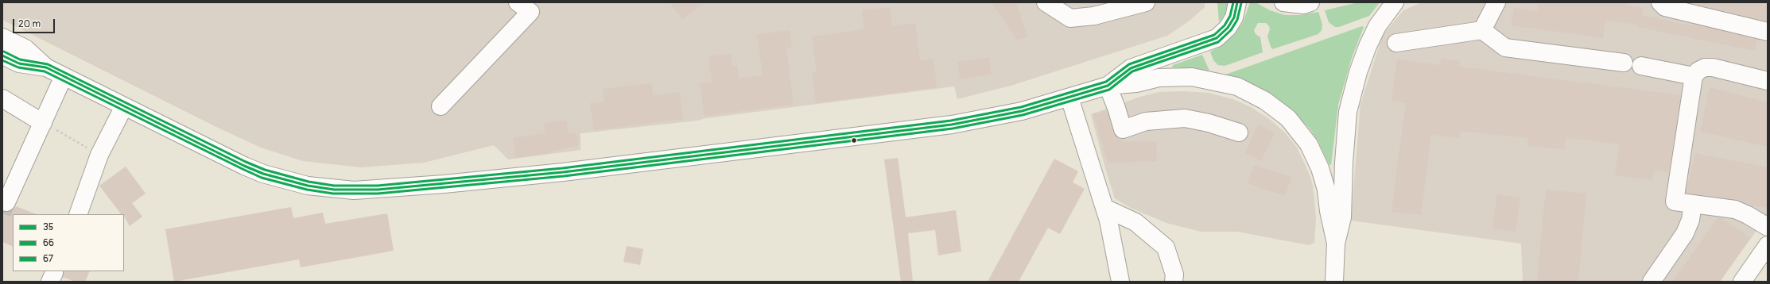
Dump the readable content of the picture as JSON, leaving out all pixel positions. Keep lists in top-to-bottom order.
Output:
{
  "lines": ["transit line 35", "transit line 67", "transit line 66"],
  "legend": ["35", "66", "67"],
  "scale_bar": "20 m"
}
